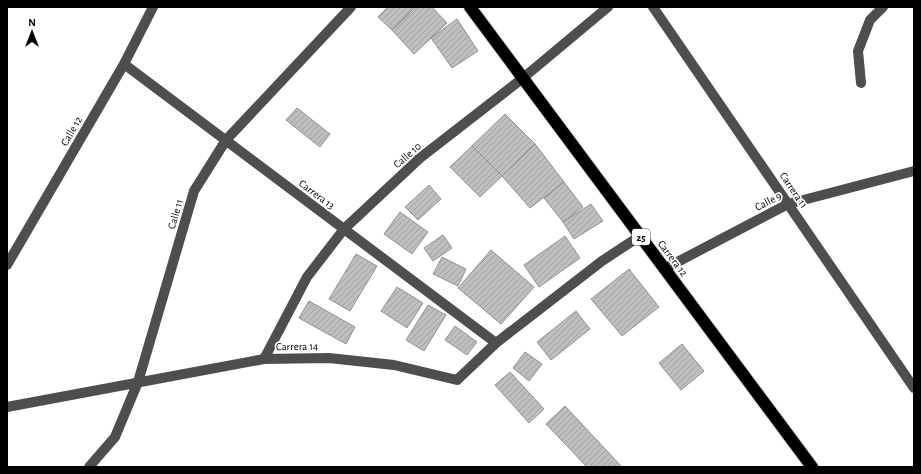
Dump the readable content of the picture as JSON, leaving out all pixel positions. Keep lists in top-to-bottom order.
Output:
{
  "streets": {
    "highway": ["25", "Carrera 12"],
    "street": [
      "Calle 12",
      "Calle 10",
      "Carrera 11",
      "Carrera 13",
      "Calle 9",
      "Calle 11",
      "Carrera 14"
    ]
  },
  "crossings": [
    ["Calle 12", "Carrera 13"],
    ["Calle 10", "Carrera 13"],
    ["Calle 10", "Carrera 12"],
    ["Calle 10", "Carrera 14"],
    ["Carrera 11", "Calle 9"],
    ["Carrera 13", "Calle 11"],
    ["Carrera 13", "Carrera 14"],
    ["Calle 9", "Carrera 12"],
    ["Calle 11", "Carrera 14"]
  ],
  "north": "top"
}
